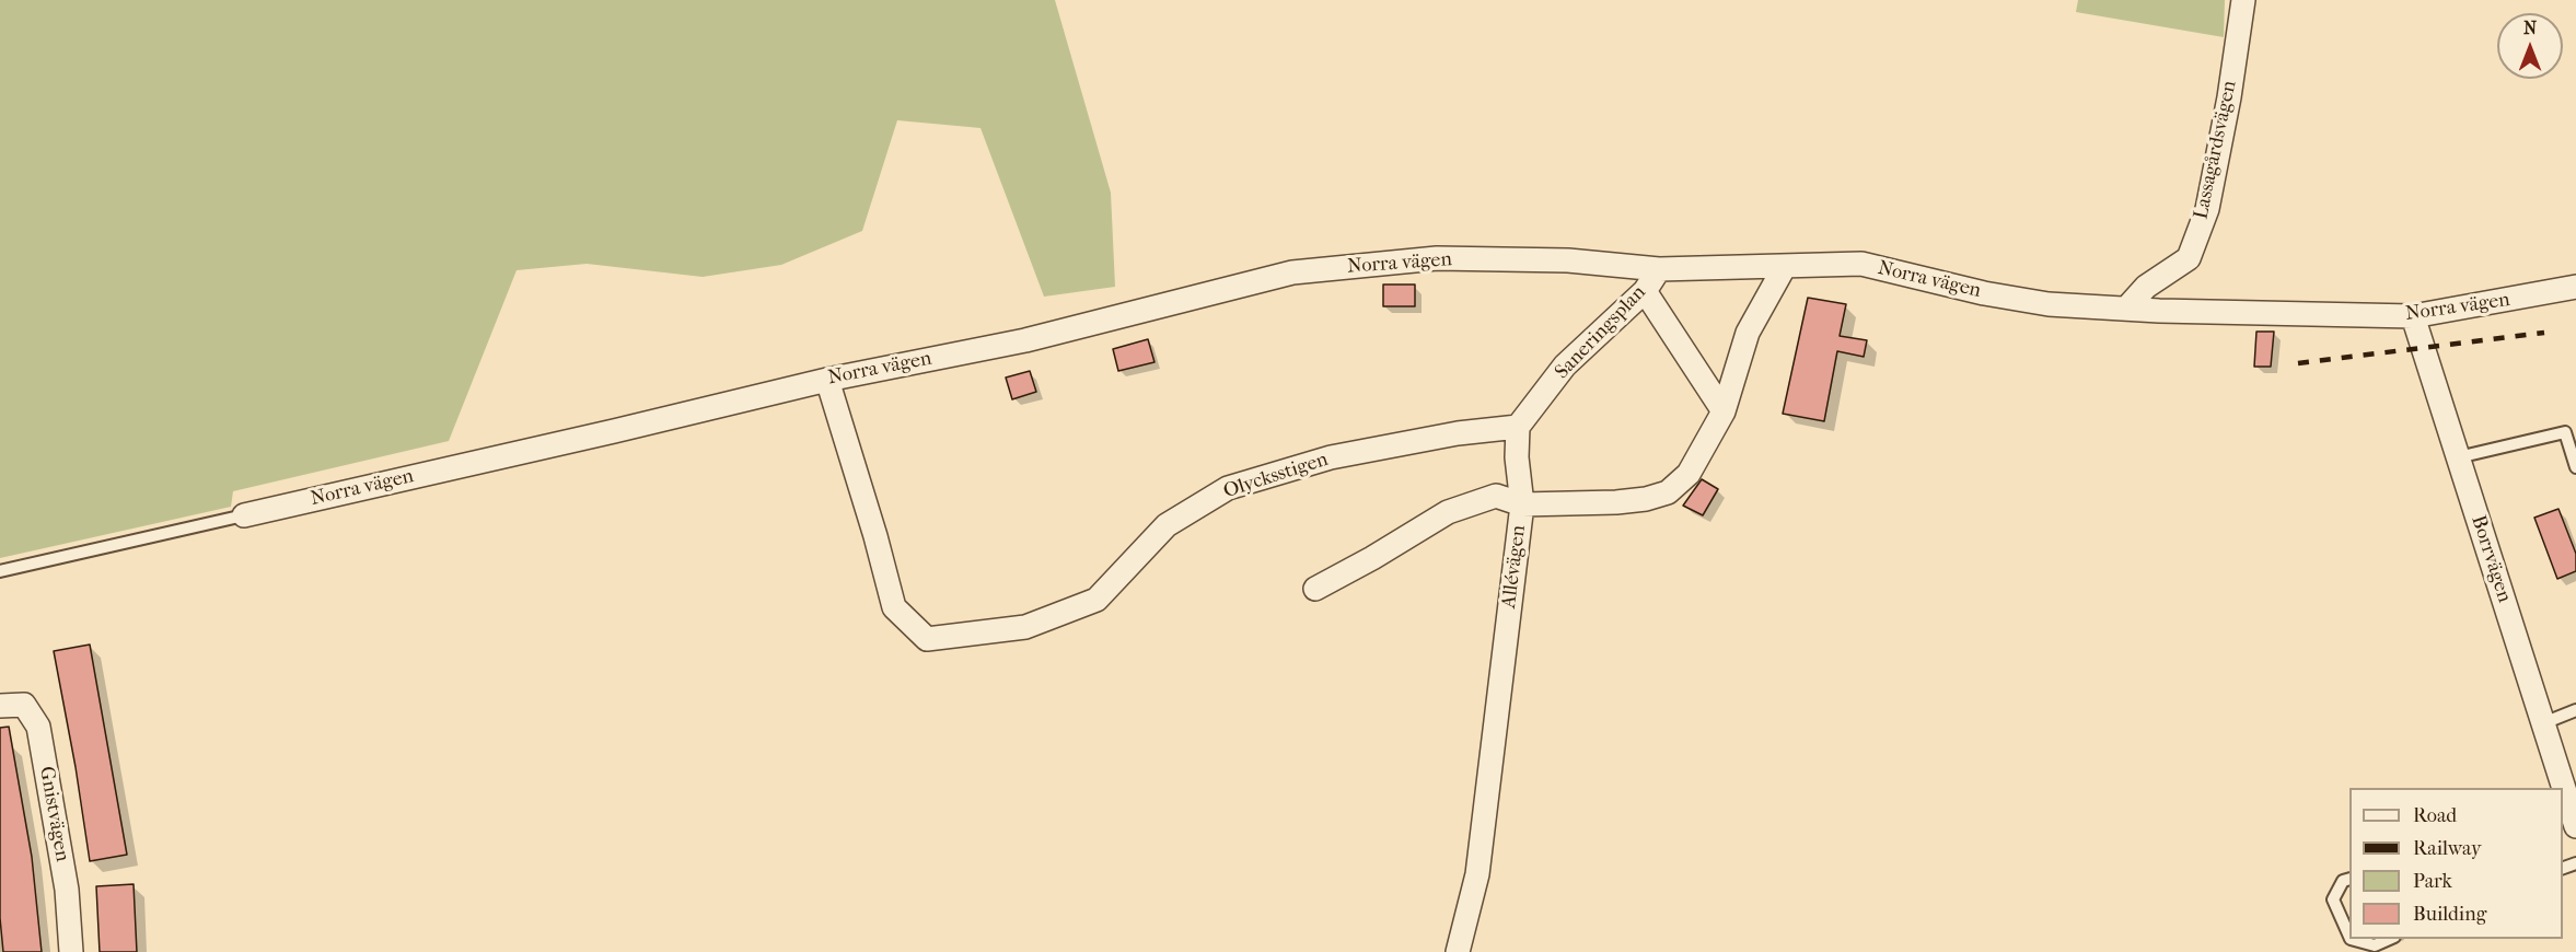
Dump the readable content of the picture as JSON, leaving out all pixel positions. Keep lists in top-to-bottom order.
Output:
{
  "streets": {
    "street": [
      "Lassagårdsvägen",
      "Norra vägen",
      "Saneringsplan",
      "Olycksstigen",
      "Borrvägen",
      "Allévägen",
      "Gnistvägen"
    ]
  },
  "crossings": [
    ["Lassagårdsvägen", "Norra vägen"],
    ["Norra vägen", "Saneringsplan"],
    ["Norra vägen", "Olycksstigen"],
    ["Norra vägen", "Borrvägen"],
    ["Norra vägen", "Allévägen"],
    ["Saneringsplan", "Olycksstigen"]
  ],
  "legend": [
    "Road",
    "Railway",
    "Park",
    "Building"
  ],
  "north": "top"
}
